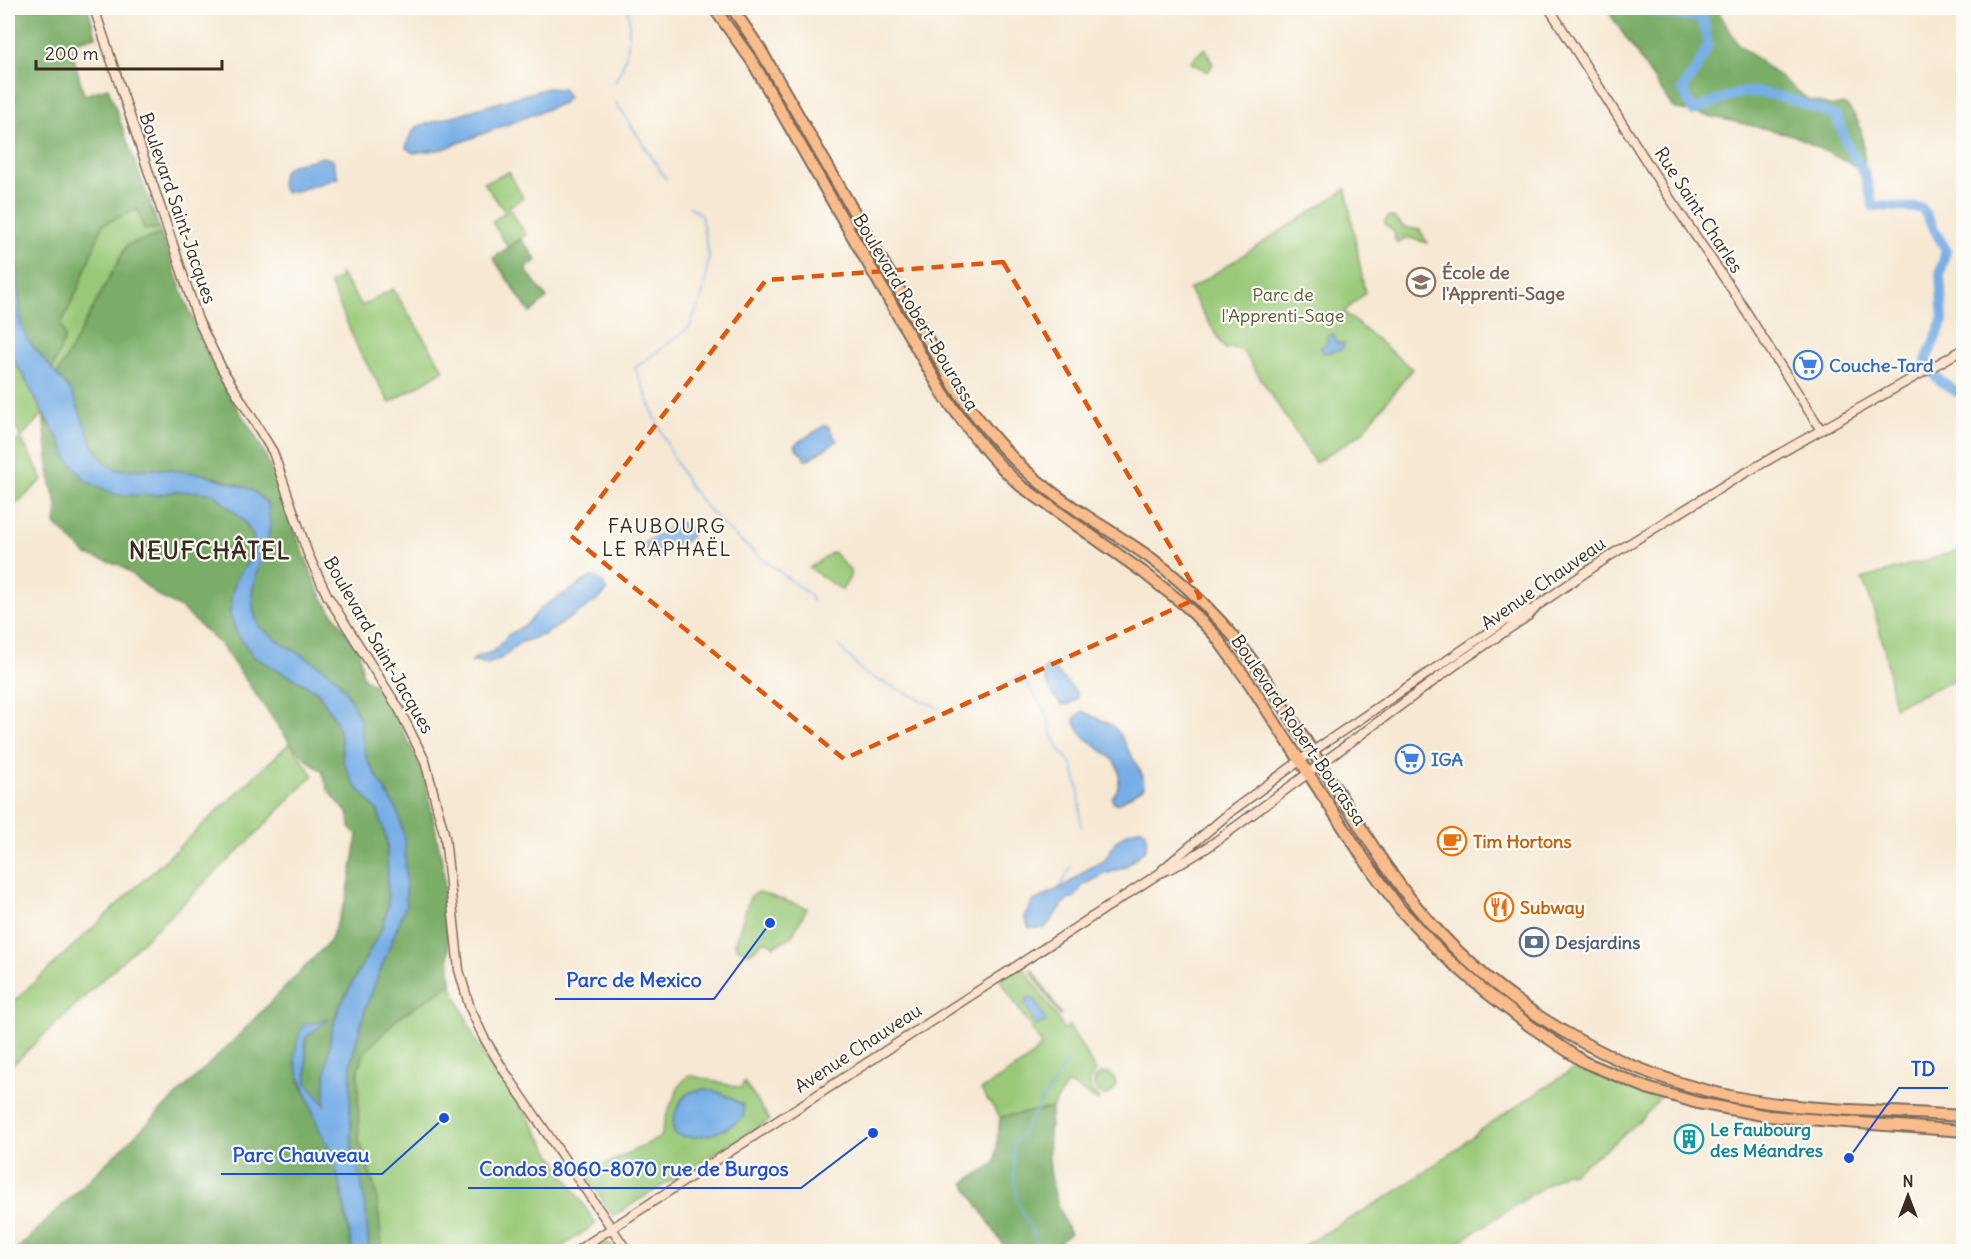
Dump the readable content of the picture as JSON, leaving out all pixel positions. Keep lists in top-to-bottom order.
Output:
{
  "streets": {
    "highway": ["Boulevard Robert-Bourassa"],
    "main road": ["Boulevard Saint-Jacques", "Rue Saint-Charles", "Avenue Chauveau"]
  },
  "crossings": [
    ["Boulevard Saint-Jacques", "Avenue Chauveau"],
    ["Rue Saint-Charles", "Avenue Chauveau"],
    ["Boulevard Robert-Bourassa", "Avenue Chauveau"]
  ],
  "districts": ["FAUBOURG LE RAPHAËL", "NEUFCHÂTEL"],
  "parks": ["Parc de l'Apprenti-Sage"],
  "places": {
    "school or university": ["École de l'Apprenti-Sage"],
    "supermarket": ["Couche-Tard", "IGA"],
    "cafe": ["Tim Hortons"],
    "restaurant": ["Subway"],
    "other": [
      "Parc de Mexico",
      "Parc Chauveau",
      "Condos 8060-8070 rue de Burgos",
      "TD"
    ],
    "bank": ["Desjardins"],
    "building": ["Le Faubourg des Méandres"]
  },
  "scale_bar": "200 m",
  "north": "top"
}
